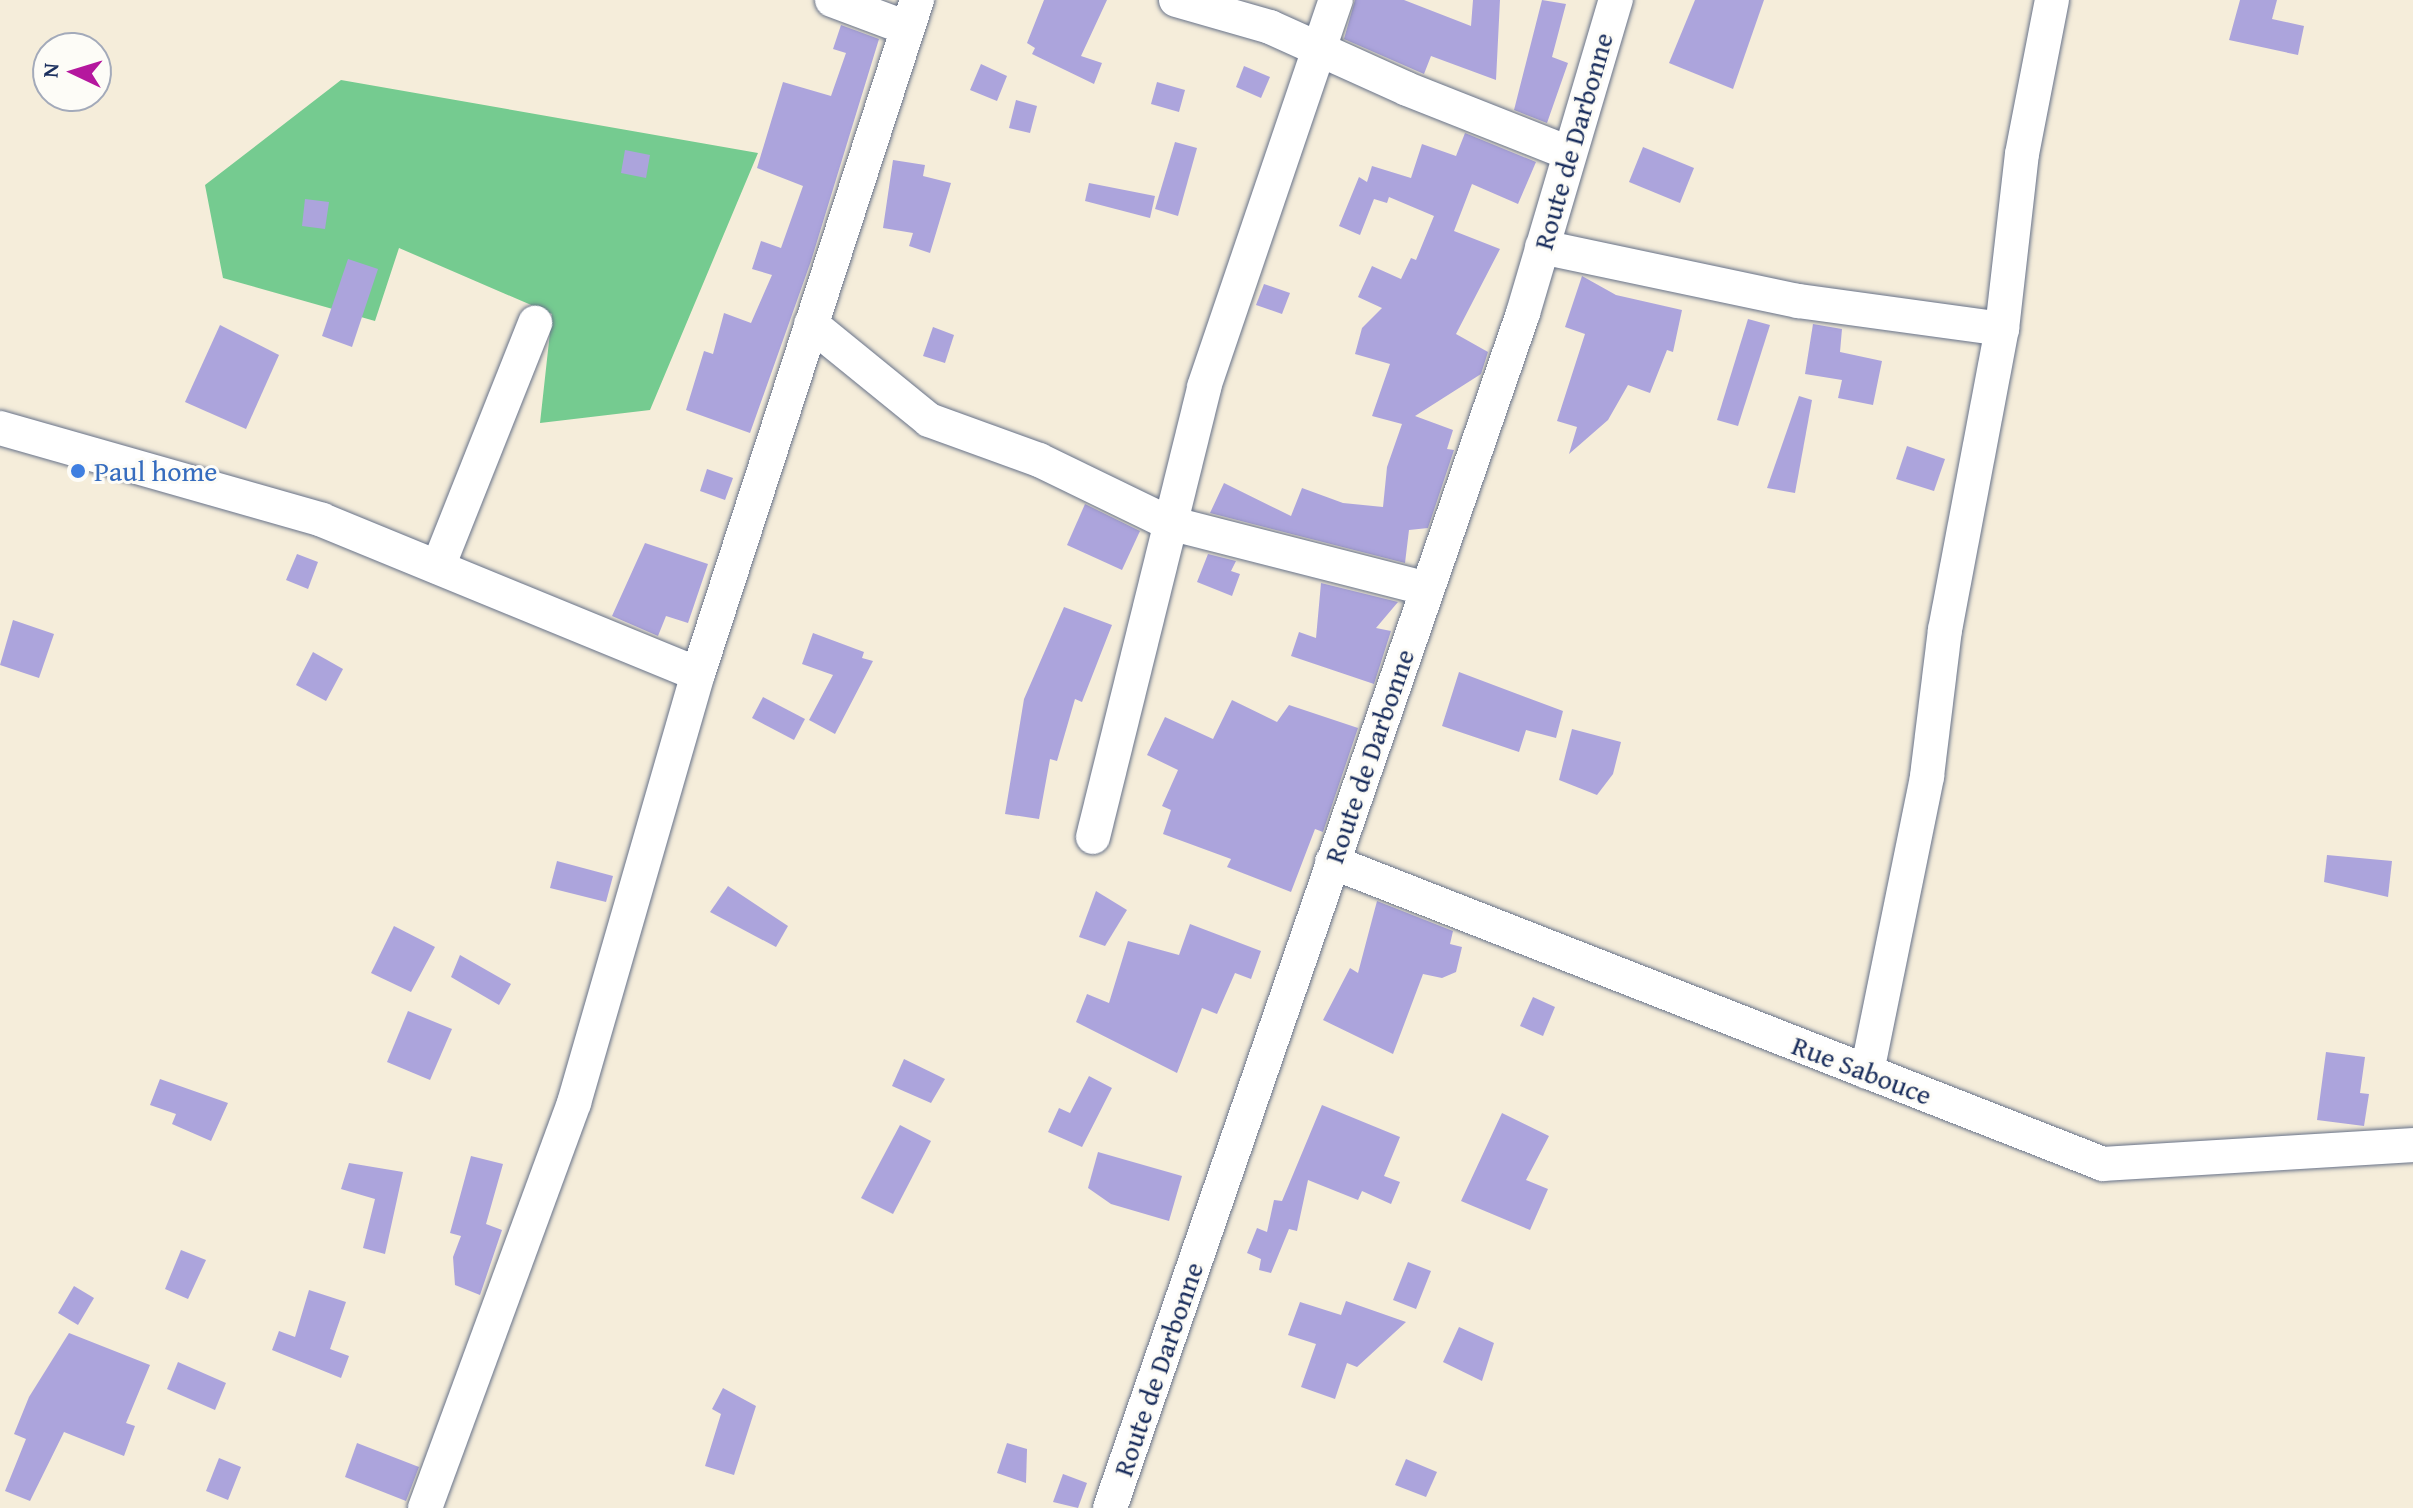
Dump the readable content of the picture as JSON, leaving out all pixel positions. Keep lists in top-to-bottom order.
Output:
{
  "streets": {
    "street": ["Route de Darbonne", "Rue Sabouce"]
  },
  "crossings": [
    ["Route de Darbonne", "Rue Sabouce"]
  ],
  "places": ["Paul home"],
  "north": "left"
}
